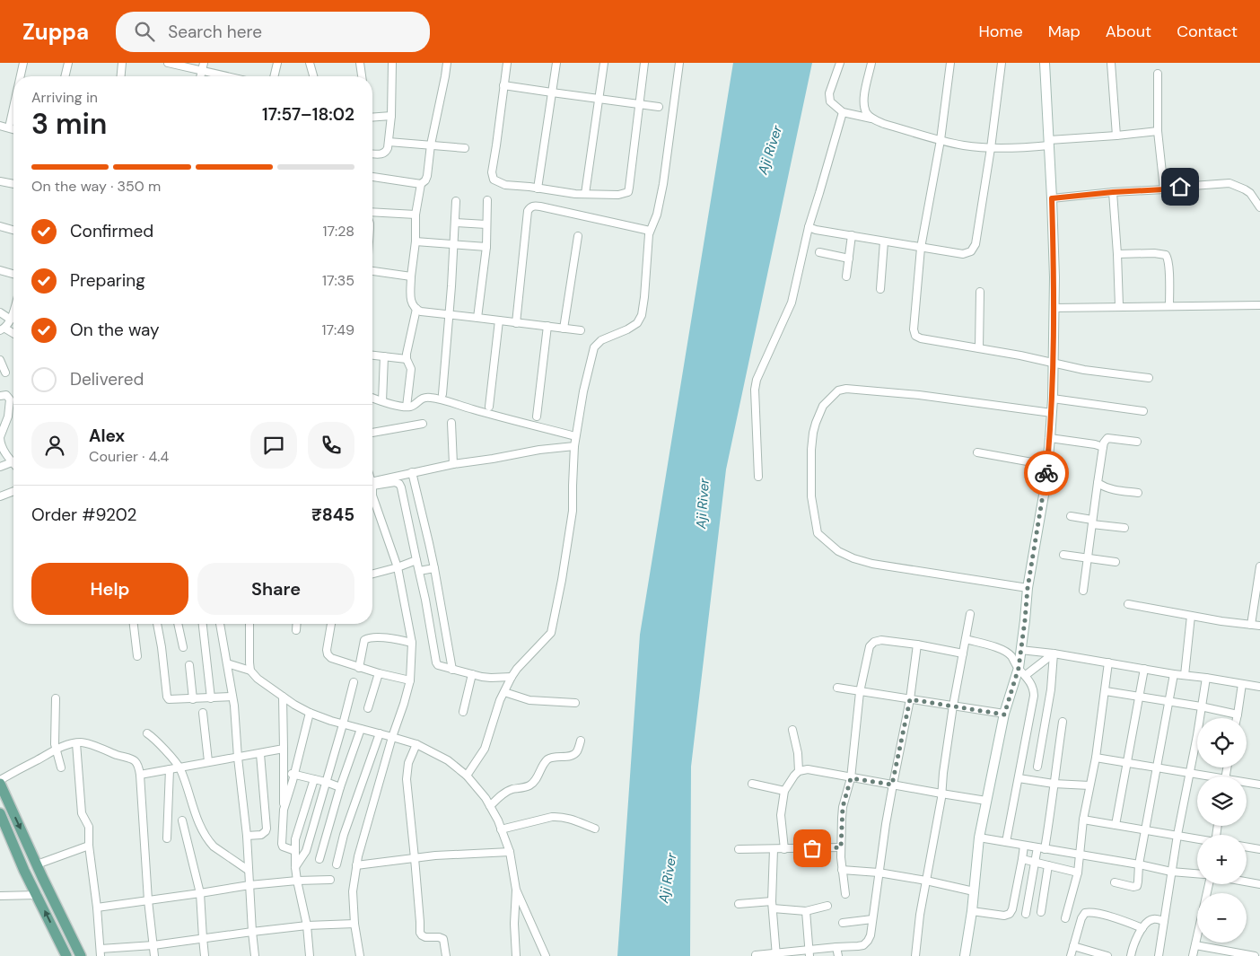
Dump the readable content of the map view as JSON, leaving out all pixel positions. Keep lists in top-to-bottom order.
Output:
{
  "water": ["Aji River"],
  "page": {
    "header": "Zuppa",
    "search": "Search here",
    "nav": [
      "Home",
      "Map",
      "About",
      "Contact"
    ],
    "heading": ["3 min", "Arriving in", "17:57–18:02"],
    "panel": [
      "Alex",
      "Courier · 4.4",
      "Order #9202",
      "₹845"
    ],
    "bar": "On the way · 350 m",
    "list": [
      ["Confirmed", "17:28"],
      ["Preparing", "17:35"],
      ["On the way", "17:49"],
      "Delivered"
    ],
    "buttons": ["Help", "Share"],
    "map_buttons": ["+", "−"]
  }
}
